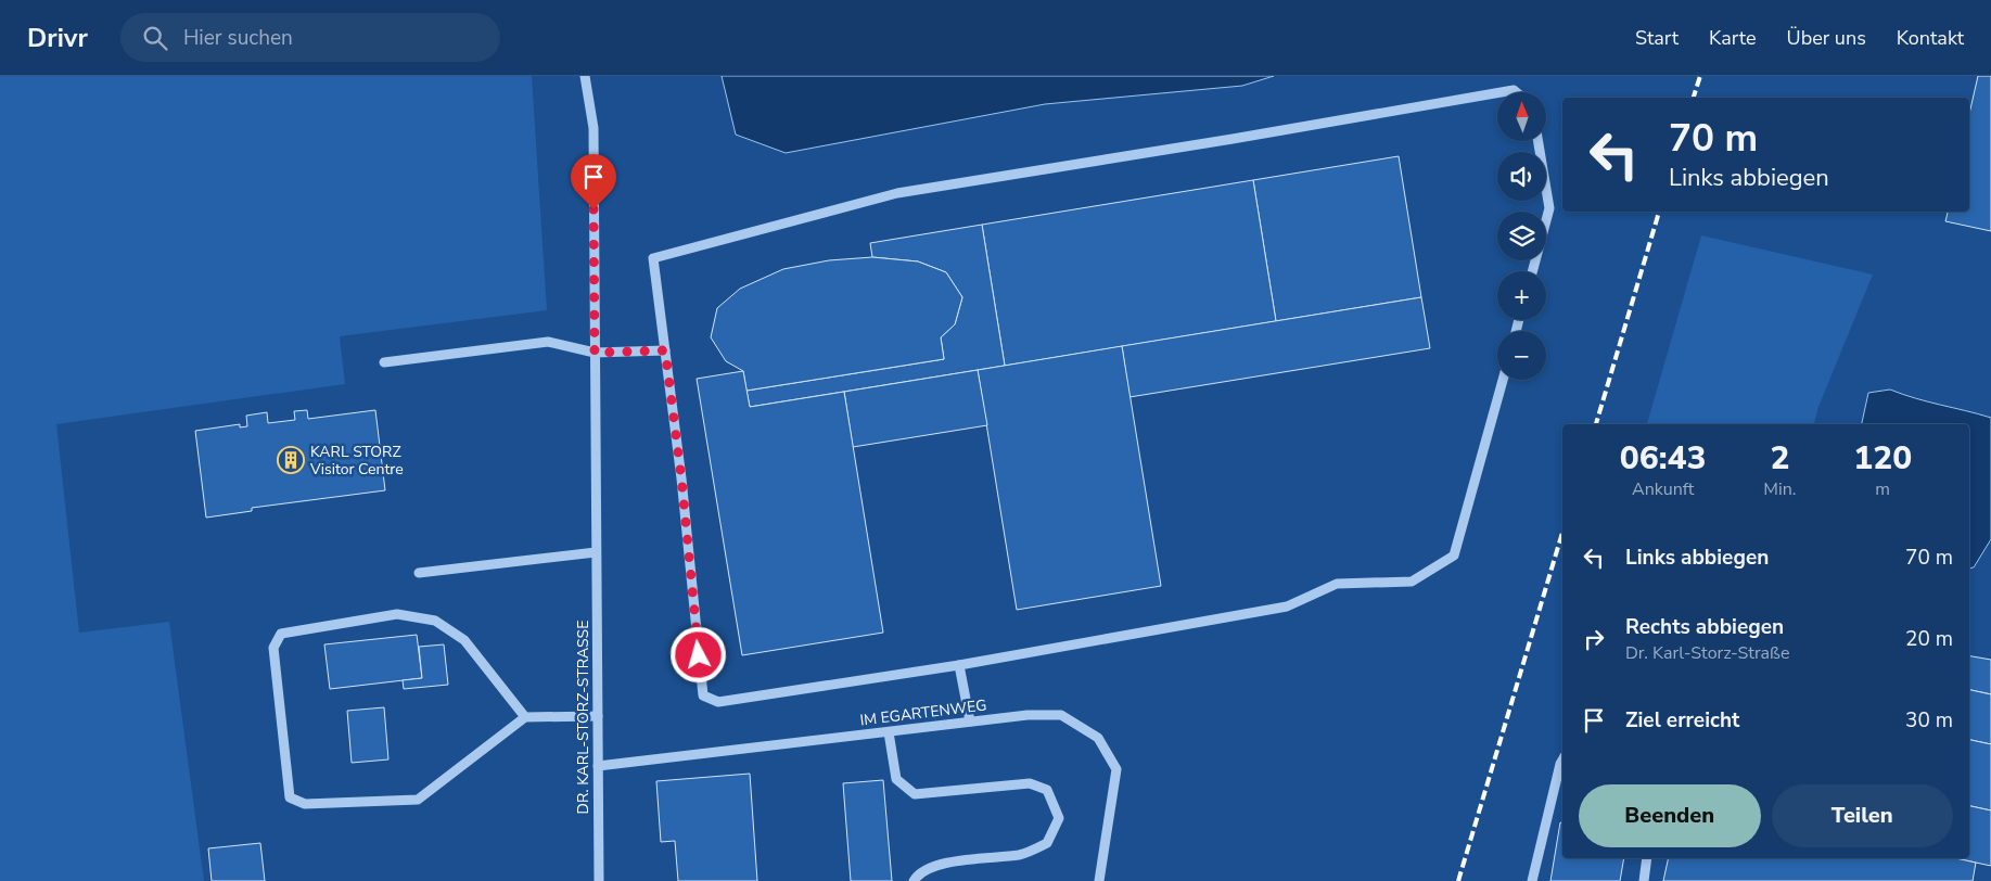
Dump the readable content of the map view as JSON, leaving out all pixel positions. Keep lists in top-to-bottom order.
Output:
{
  "streets": {
    "street": ["IM EGARTENWEG", "DR. KARL-STORZ-STRASSE"]
  },
  "crossings": [
    ["IM EGARTENWEG", "DR. KARL-STORZ-STRASSE"]
  ],
  "places": {
    "building": ["KARL STORZ Visitor Centre"]
  },
  "north": "top",
  "page": {
    "header": "Drivr",
    "search": "Hier suchen",
    "nav": [
      "Start",
      "Karte",
      "Über uns",
      "Kontakt"
    ],
    "map_buttons": ["+", "−"],
    "turn": ["70 m", "Links abbiegen"],
    "eta": [
      "06:43",
      "Ankunft",
      "2",
      "Min.",
      "120",
      "m"
    ],
    "list": [
      {
        "name": "Links abbiegen",
        "value": "70 m"
      },
      {
        "name": "Rechts abbiegen",
        "note": "Dr. Karl-Storz-Straße",
        "value": "20 m"
      },
      {
        "name": "Ziel erreicht",
        "value": "30 m"
      }
    ],
    "buttons": ["Beenden", "Teilen"]
  }
}
